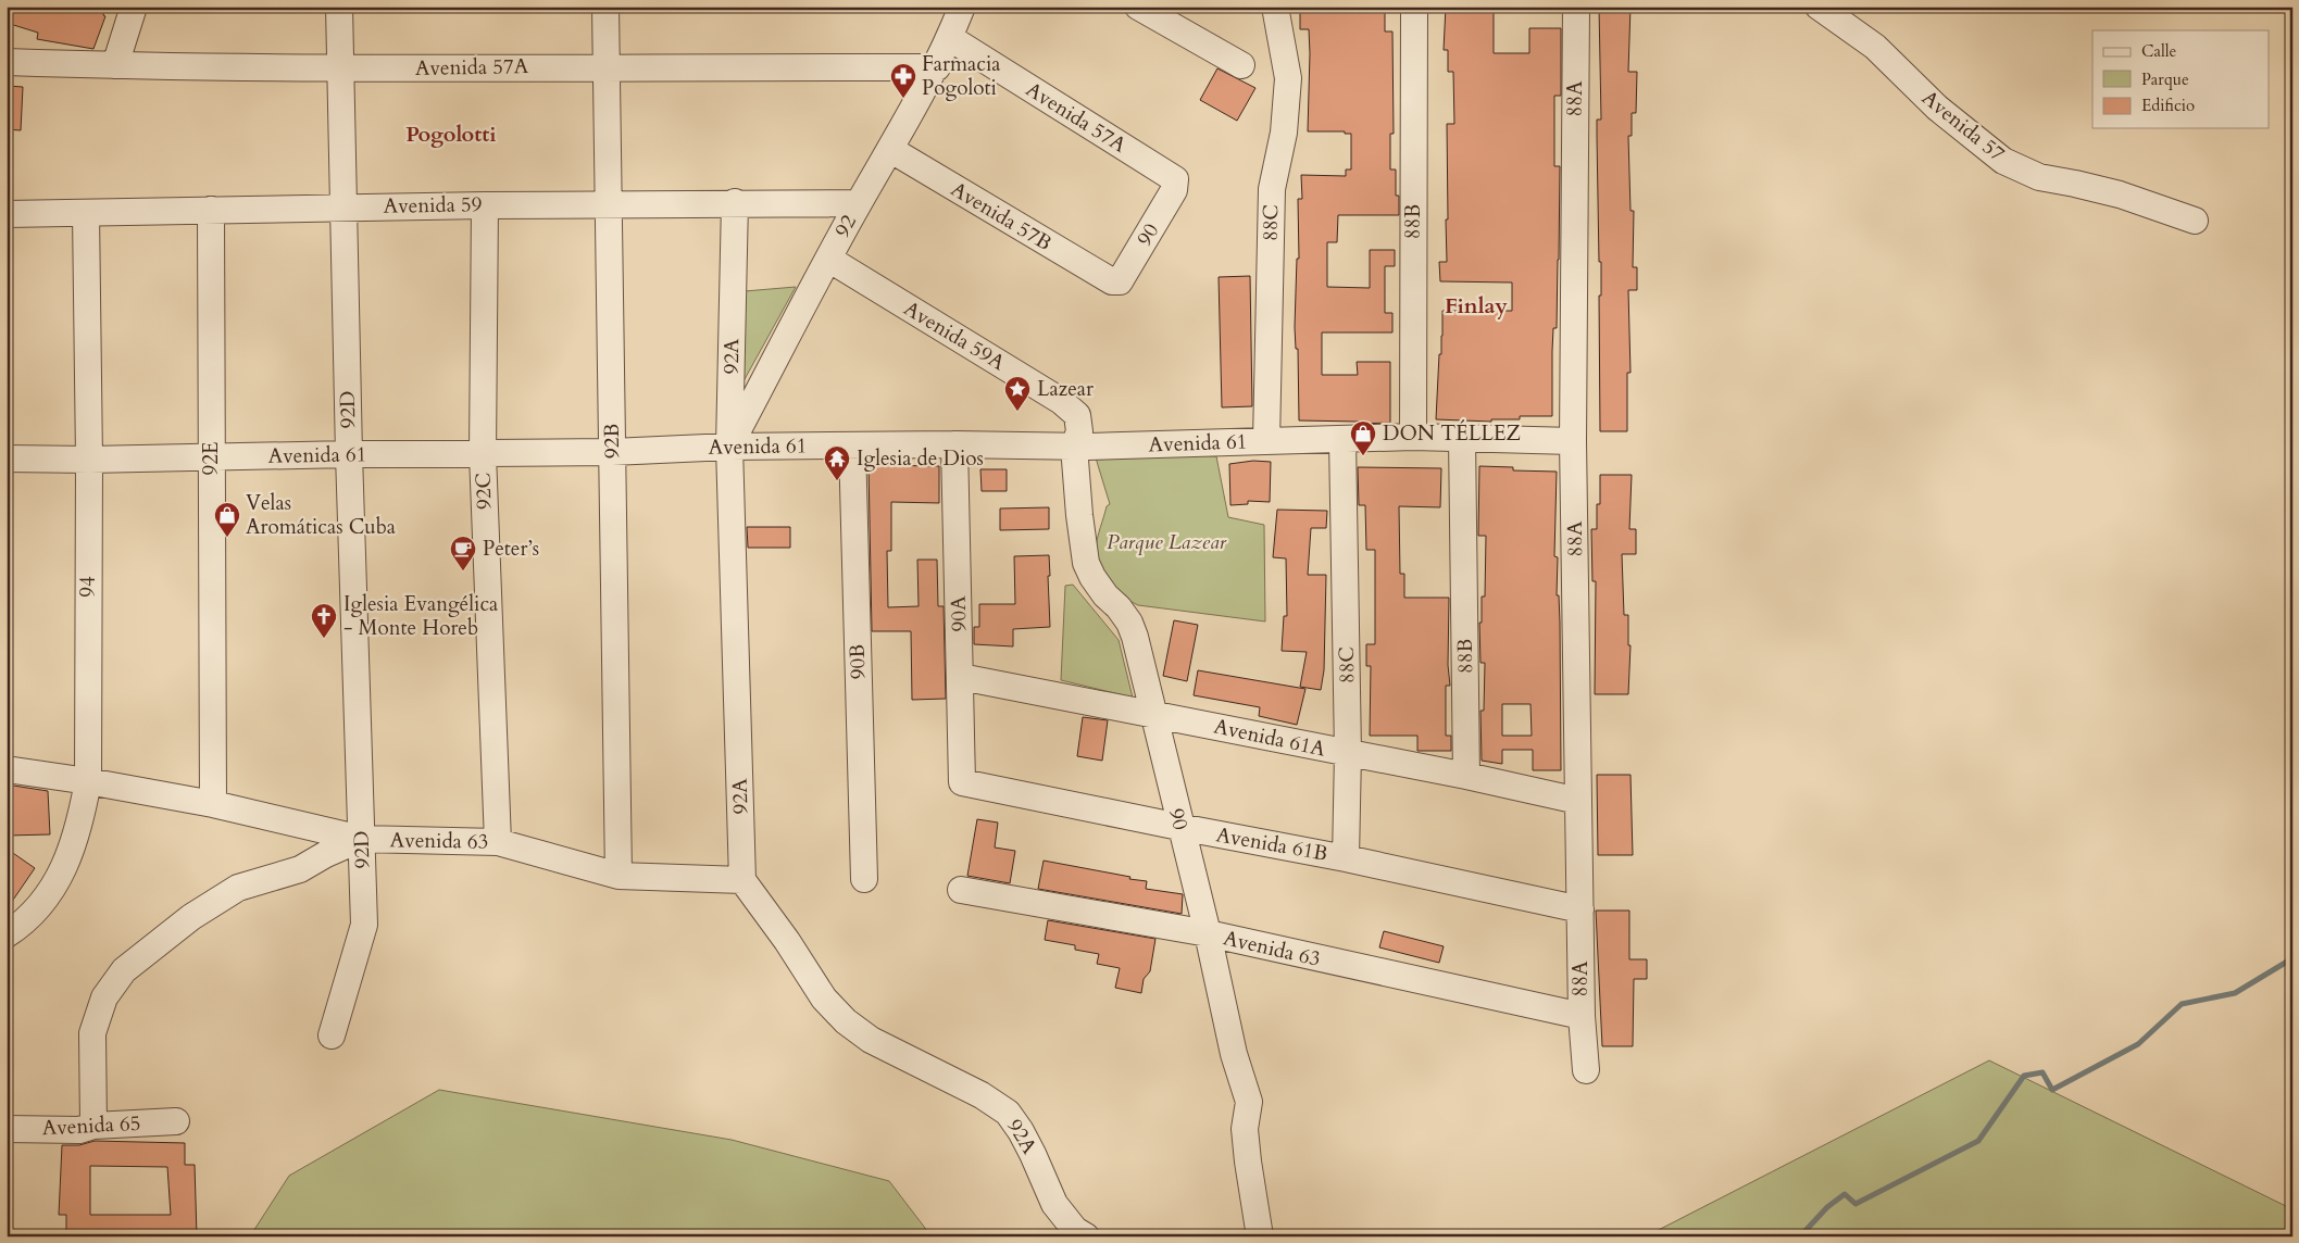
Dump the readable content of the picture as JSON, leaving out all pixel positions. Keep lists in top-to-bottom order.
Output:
{
  "streets": {
    "street": [
      "Avenida 57A",
      "88A",
      "Avenida 57",
      "Avenida 59",
      "Avenida 57B",
      "88B",
      "88C",
      "92",
      "90",
      "Avenida 59A",
      "92A",
      "92D",
      "92B",
      "Avenida 61",
      "92E",
      "92C",
      "94",
      "90A",
      "90B",
      "Avenida 61A",
      "Avenida 63",
      "Avenida 61B",
      "Avenida 65"
    ]
  },
  "crossings": [
    ["Avenida 57A", "92"],
    ["Avenida 57A", "90"],
    ["Avenida 57A", "92D"],
    ["Avenida 57A", "92B"],
    ["88A", "Avenida 61"],
    ["88A", "Avenida 61A"],
    ["88A", "Avenida 63"],
    ["88A", "Avenida 61B"],
    ["Avenida 59", "92"],
    ["Avenida 59", "92A"],
    ["Avenida 59", "92D"],
    ["Avenida 59", "92B"],
    ["Avenida 59", "92E"],
    ["Avenida 59", "92C"],
    ["Avenida 59", "94"],
    ["Avenida 57B", "92"],
    ["Avenida 57B", "90"],
    ["88B", "Avenida 61"],
    ["88B", "Avenida 61A"],
    ["88C", "Avenida 61"],
    ["88C", "Avenida 61A"],
    ["88C", "Avenida 61B"],
    ["92", "Avenida 59A"],
    ["92", "92A"],
    ["92", "Avenida 61"],
    ["90", "Avenida 59A"],
    ["90", "Avenida 61"],
    ["90", "Avenida 61A"],
    ["90", "Avenida 63"],
    ["90", "Avenida 61B"],
    ["92A", "Avenida 61"],
    ["92A", "Avenida 63"],
    ["92D", "Avenida 61"],
    ["92D", "Avenida 63"],
    ["92B", "Avenida 61"],
    ["92B", "Avenida 63"],
    ["Avenida 61", "92E"],
    ["Avenida 61", "92C"],
    ["Avenida 61", "94"],
    ["Avenida 61", "90A"],
    ["Avenida 61", "90B"],
    ["92E", "Avenida 63"],
    ["92C", "Avenida 63"],
    ["94", "Avenida 63"],
    ["90A", "Avenida 61A"],
    ["90A", "Avenida 61B"]
  ],
  "districts": ["Pogolotti", "Finlay"],
  "parks": ["Parque Lazear"],
  "places": {
    "pharmacy": ["Farmacia Pogoloti"],
    "place": ["Lazear"],
    "shop": ["DON TÉLLEZ", "Velas Aromáticas Cuba"],
    "temple": ["Iglesia de Dios"],
    "cafe": ["Peter’s"],
    "church": ["Iglesia Evangélica - Monte Horeb"]
  },
  "legend": ["Calle", "Parque", "Edificio"]
}
